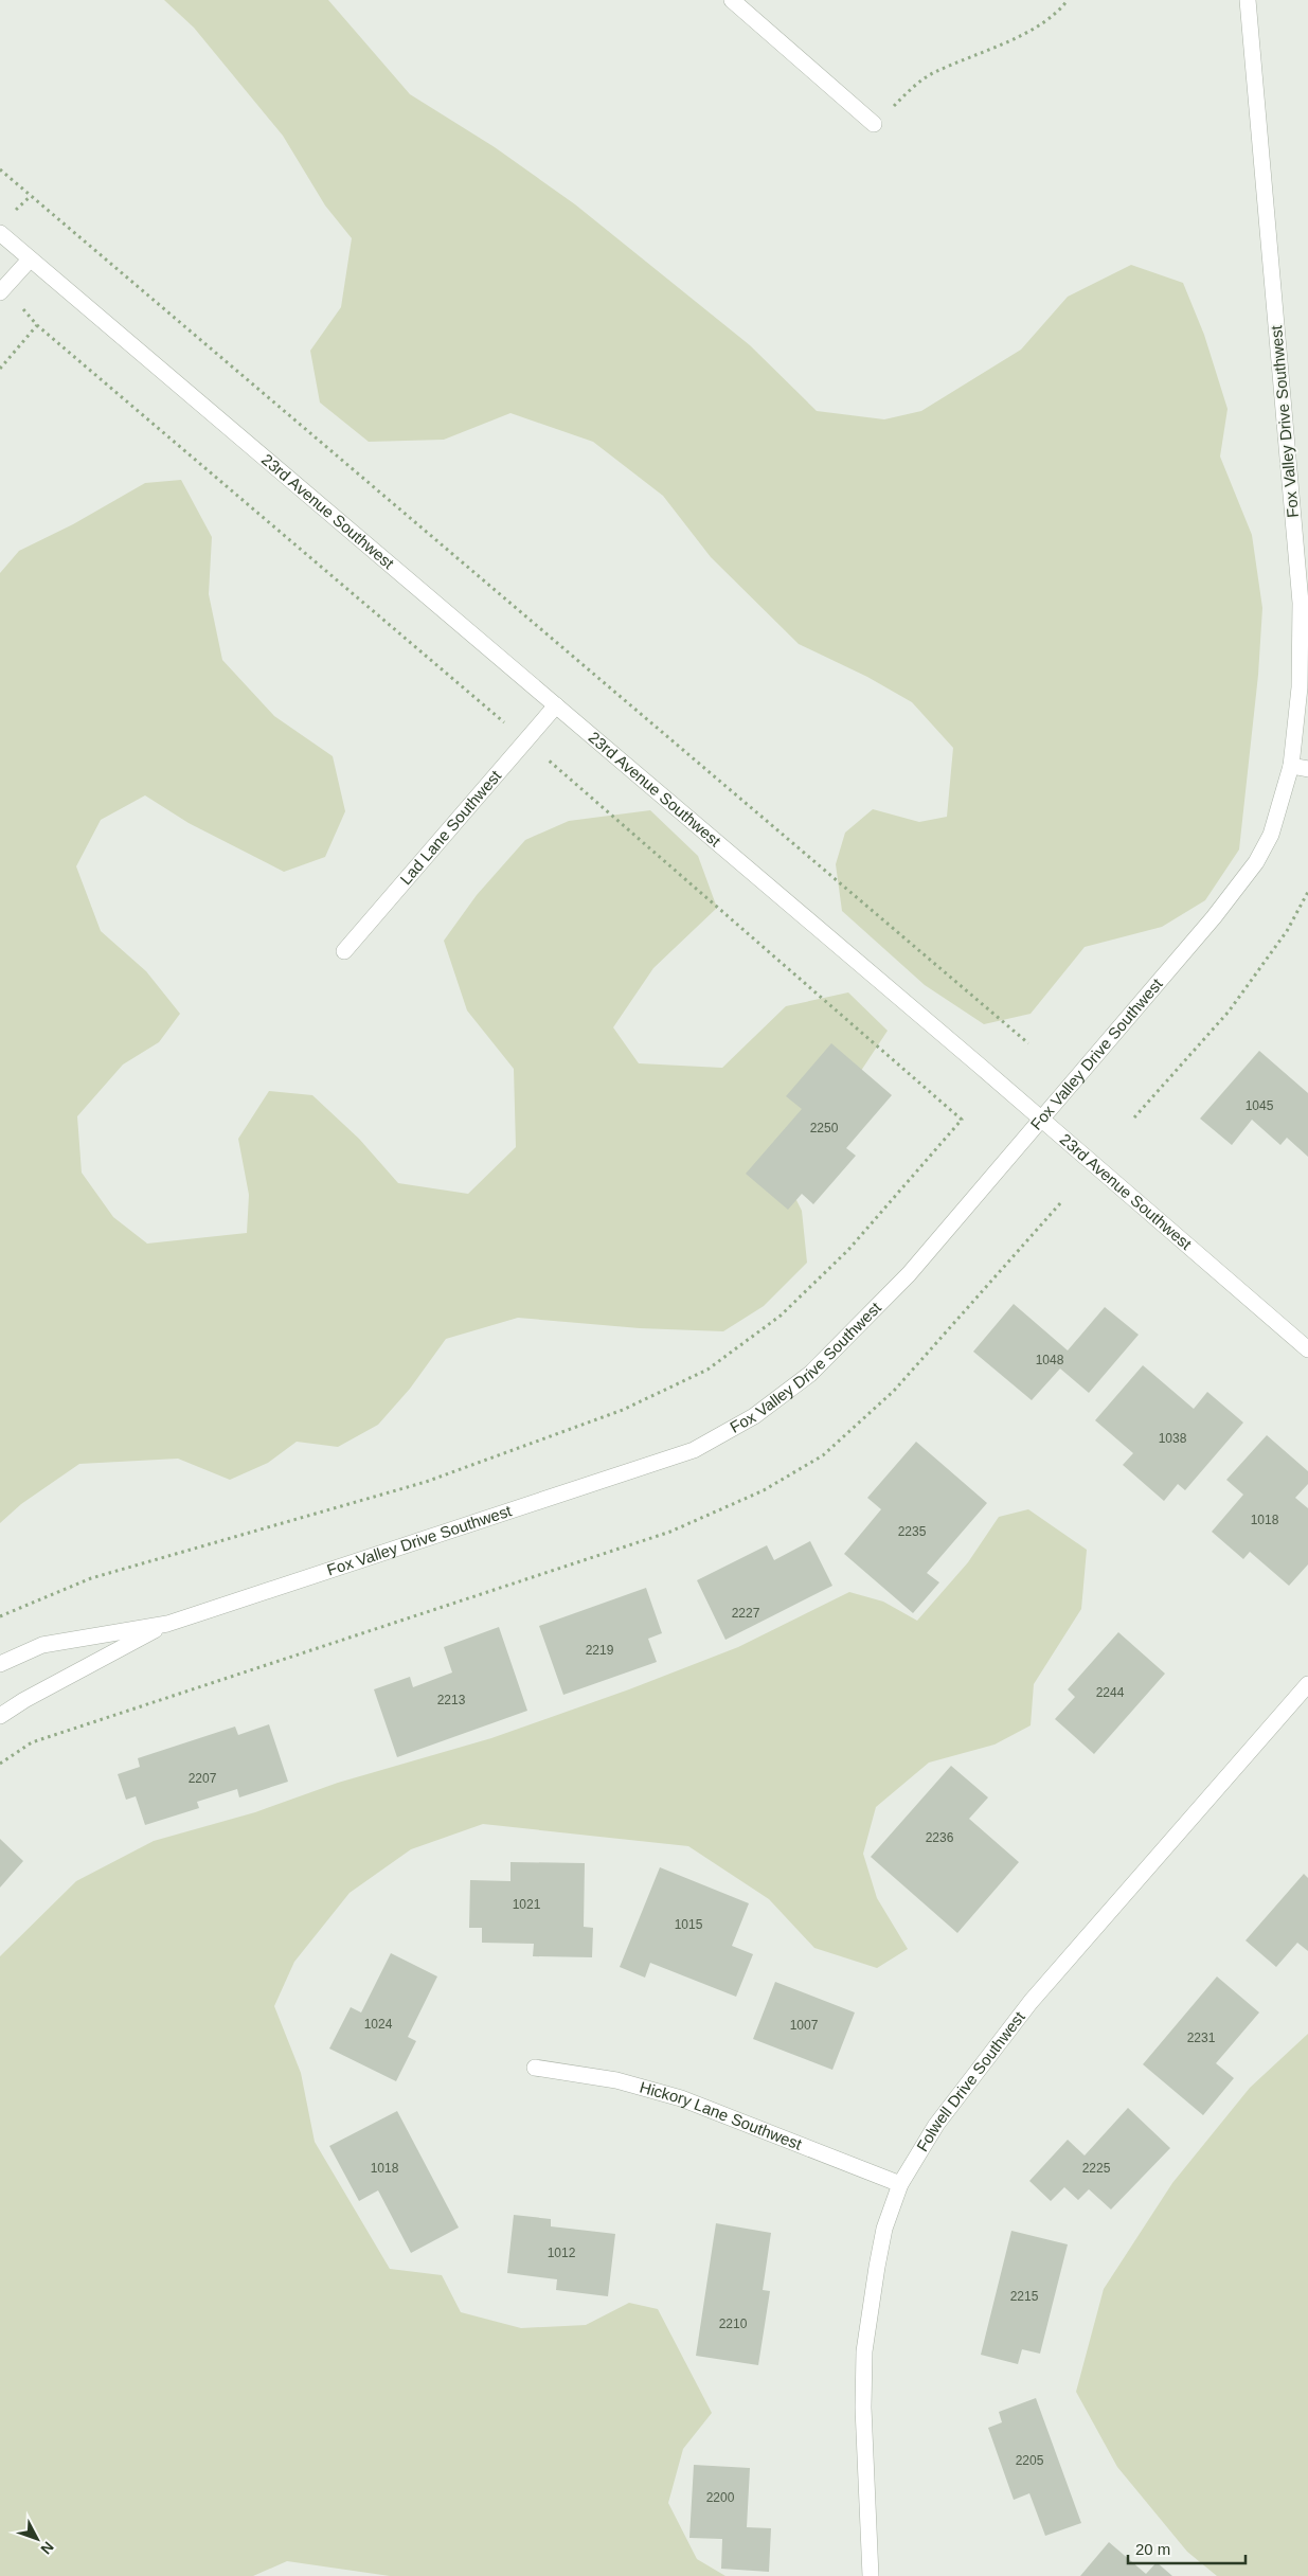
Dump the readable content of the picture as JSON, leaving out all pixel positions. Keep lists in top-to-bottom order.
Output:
{
  "streets": {
    "street": [
      "Fox Valley Drive Southwest",
      "23rd Avenue Southwest",
      "Lad Lane Southwest",
      "Folwell Drive Southwest",
      "Hickory Lane Southwest"
    ]
  },
  "crossings": [
    ["Fox Valley Drive Southwest", "23rd Avenue Southwest"],
    ["23rd Avenue Southwest", "Lad Lane Southwest"],
    ["Folwell Drive Southwest", "Hickory Lane Southwest"]
  ],
  "house_numbers": [
    "1045",
    "2250",
    "1048",
    "1038",
    "1018",
    "2235",
    "2227",
    "2219",
    "2244",
    "2213",
    "2207",
    "2236",
    "1021",
    "1015",
    "1024",
    "1007",
    "2231",
    "1018",
    "2225",
    "1012",
    "2215",
    "2210",
    "2205",
    "2200"
  ],
  "scale_bar": "20 m",
  "north": "bottom right"
}
